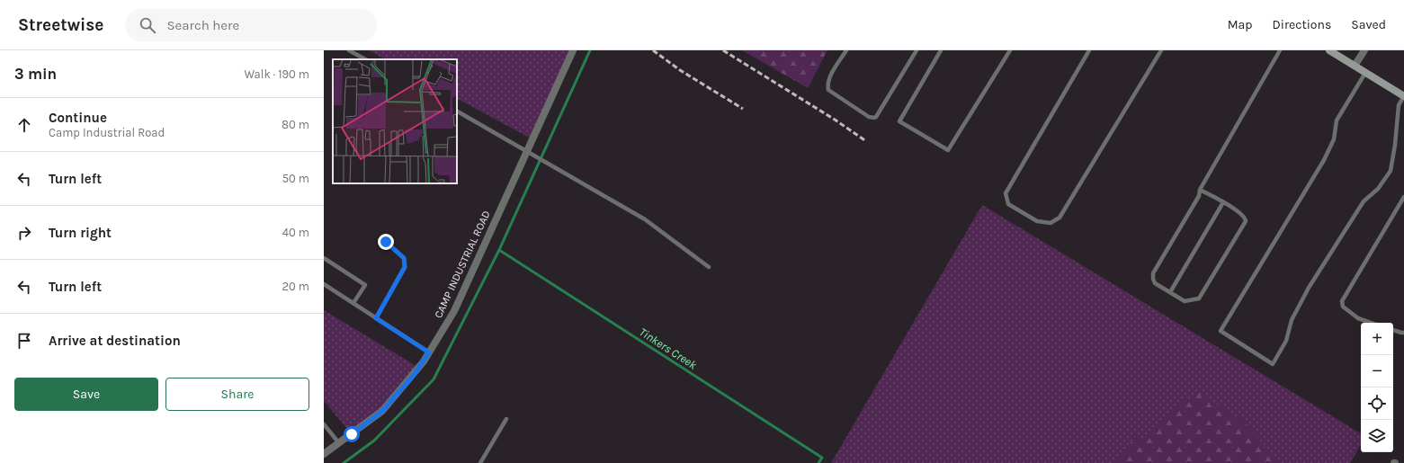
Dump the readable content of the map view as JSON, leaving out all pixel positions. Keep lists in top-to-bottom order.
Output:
{
  "streets": {
    "street": ["CAMP INDUSTRIAL ROAD"]
  },
  "water": ["Tinkers Creek"],
  "page": {
    "header": "Streetwise",
    "search": "Search here",
    "nav": ["Map", "Directions", "Saved"],
    "heading": ["3 min", "Walk · 190 m"],
    "list": [
      ["Continue", "Camp Industrial Road", "80 m"],
      ["Turn left", "50 m"],
      ["Turn right", "40 m"],
      ["Turn left", "20 m"],
      "Arrive at destination"
    ],
    "map_buttons": ["+", "−"],
    "buttons": ["Save", "Share"]
  }
}
